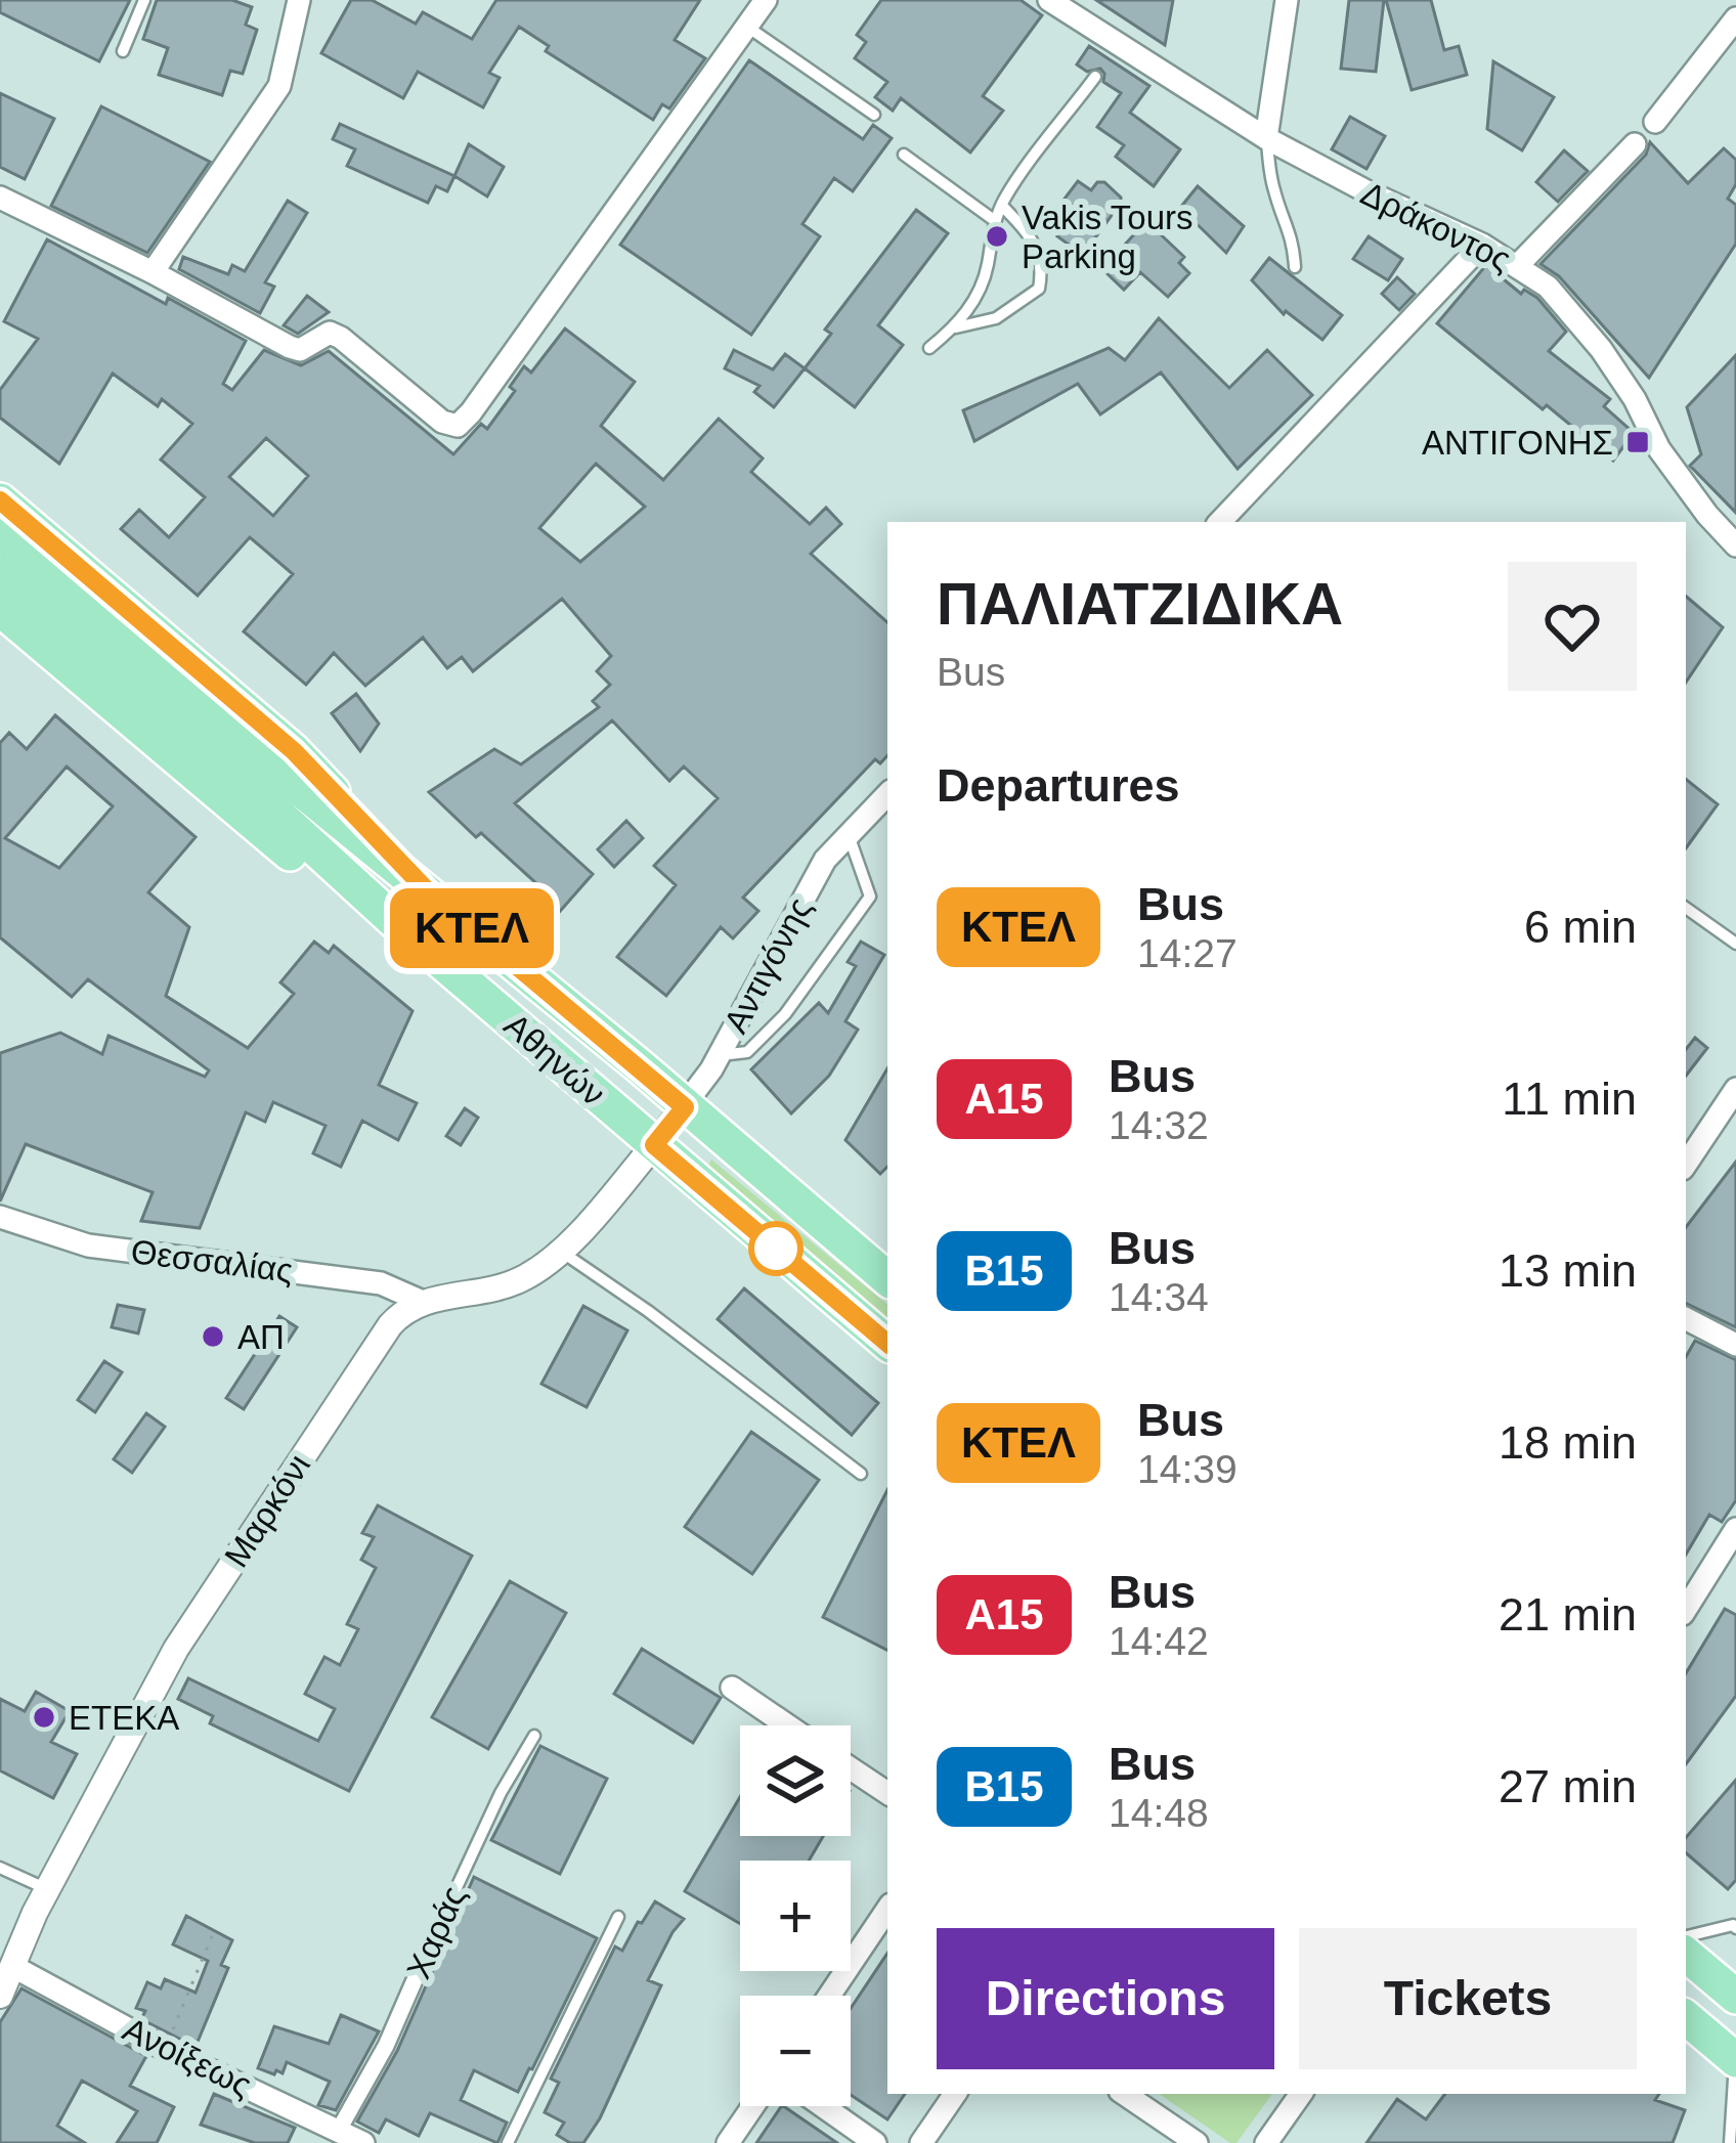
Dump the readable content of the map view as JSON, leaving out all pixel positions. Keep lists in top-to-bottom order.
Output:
{
  "streets": {
    "highway": ["Αθηνών"],
    "street": [
      "Δράκοντος",
      "Αντιγόνης",
      "Θεσσαλίας",
      "Μαρκόνι",
      "Χαράς",
      "Ανοίξεως"
    ]
  },
  "crossings": [
    ["Αντιγόνης", "Αθηνών"],
    ["Θεσσαλίας", "Μαρκόνι"],
    ["Μαρκόνι", "Ανοίξεως"],
    ["Χαράς", "Ανοίξεως"]
  ],
  "places": {
    "other": ["Vakis Tours Parking", "ΑΠ", "ΕΤΕΚΑ"],
    "transit": ["ΑΝΤΙΓΟΝΗΣ"]
  },
  "lines": ["bus line ΚΤΕΛ"],
  "page": {
    "on_map": "ΚΤΕΛ",
    "heading": [
      ["ΠΑΛΙΑΤΖΙΔΙΚΑ", "Bus"],
      "Departures"
    ],
    "list": [
      {
        "mark": "ΚΤΕΛ",
        "name": "Bus",
        "note": "14:27",
        "value": "6 min"
      },
      {
        "mark": "Α15",
        "name": "Bus",
        "note": "14:32",
        "value": "11 min"
      },
      {
        "mark": "Β15",
        "name": "Bus",
        "note": "14:34",
        "value": "13 min"
      },
      {
        "mark": "ΚΤΕΛ",
        "name": "Bus",
        "note": "14:39",
        "value": "18 min"
      },
      {
        "mark": "Α15",
        "name": "Bus",
        "note": "14:42",
        "value": "21 min"
      },
      {
        "mark": "Β15",
        "name": "Bus",
        "note": "14:48",
        "value": "27 min"
      }
    ],
    "map_buttons": ["+", "−"],
    "buttons": ["Directions", "Tickets"]
  }
}
